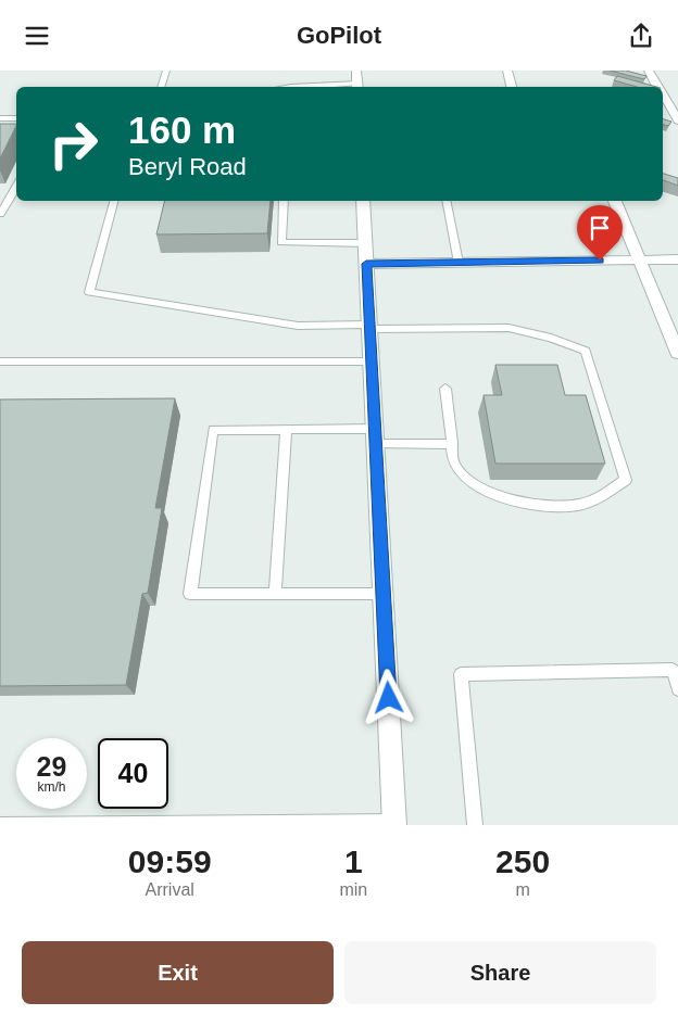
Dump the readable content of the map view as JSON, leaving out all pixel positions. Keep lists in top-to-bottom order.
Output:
{
  "page": {
    "header": "GoPilot",
    "turn": ["160 m", "Beryl Road"],
    "speed": "29 km/h",
    "limit": "40",
    "eta": [
      "09:59",
      "Arrival",
      "1",
      "min",
      "250",
      "m"
    ],
    "buttons": ["Exit", "Share"]
  }
}
